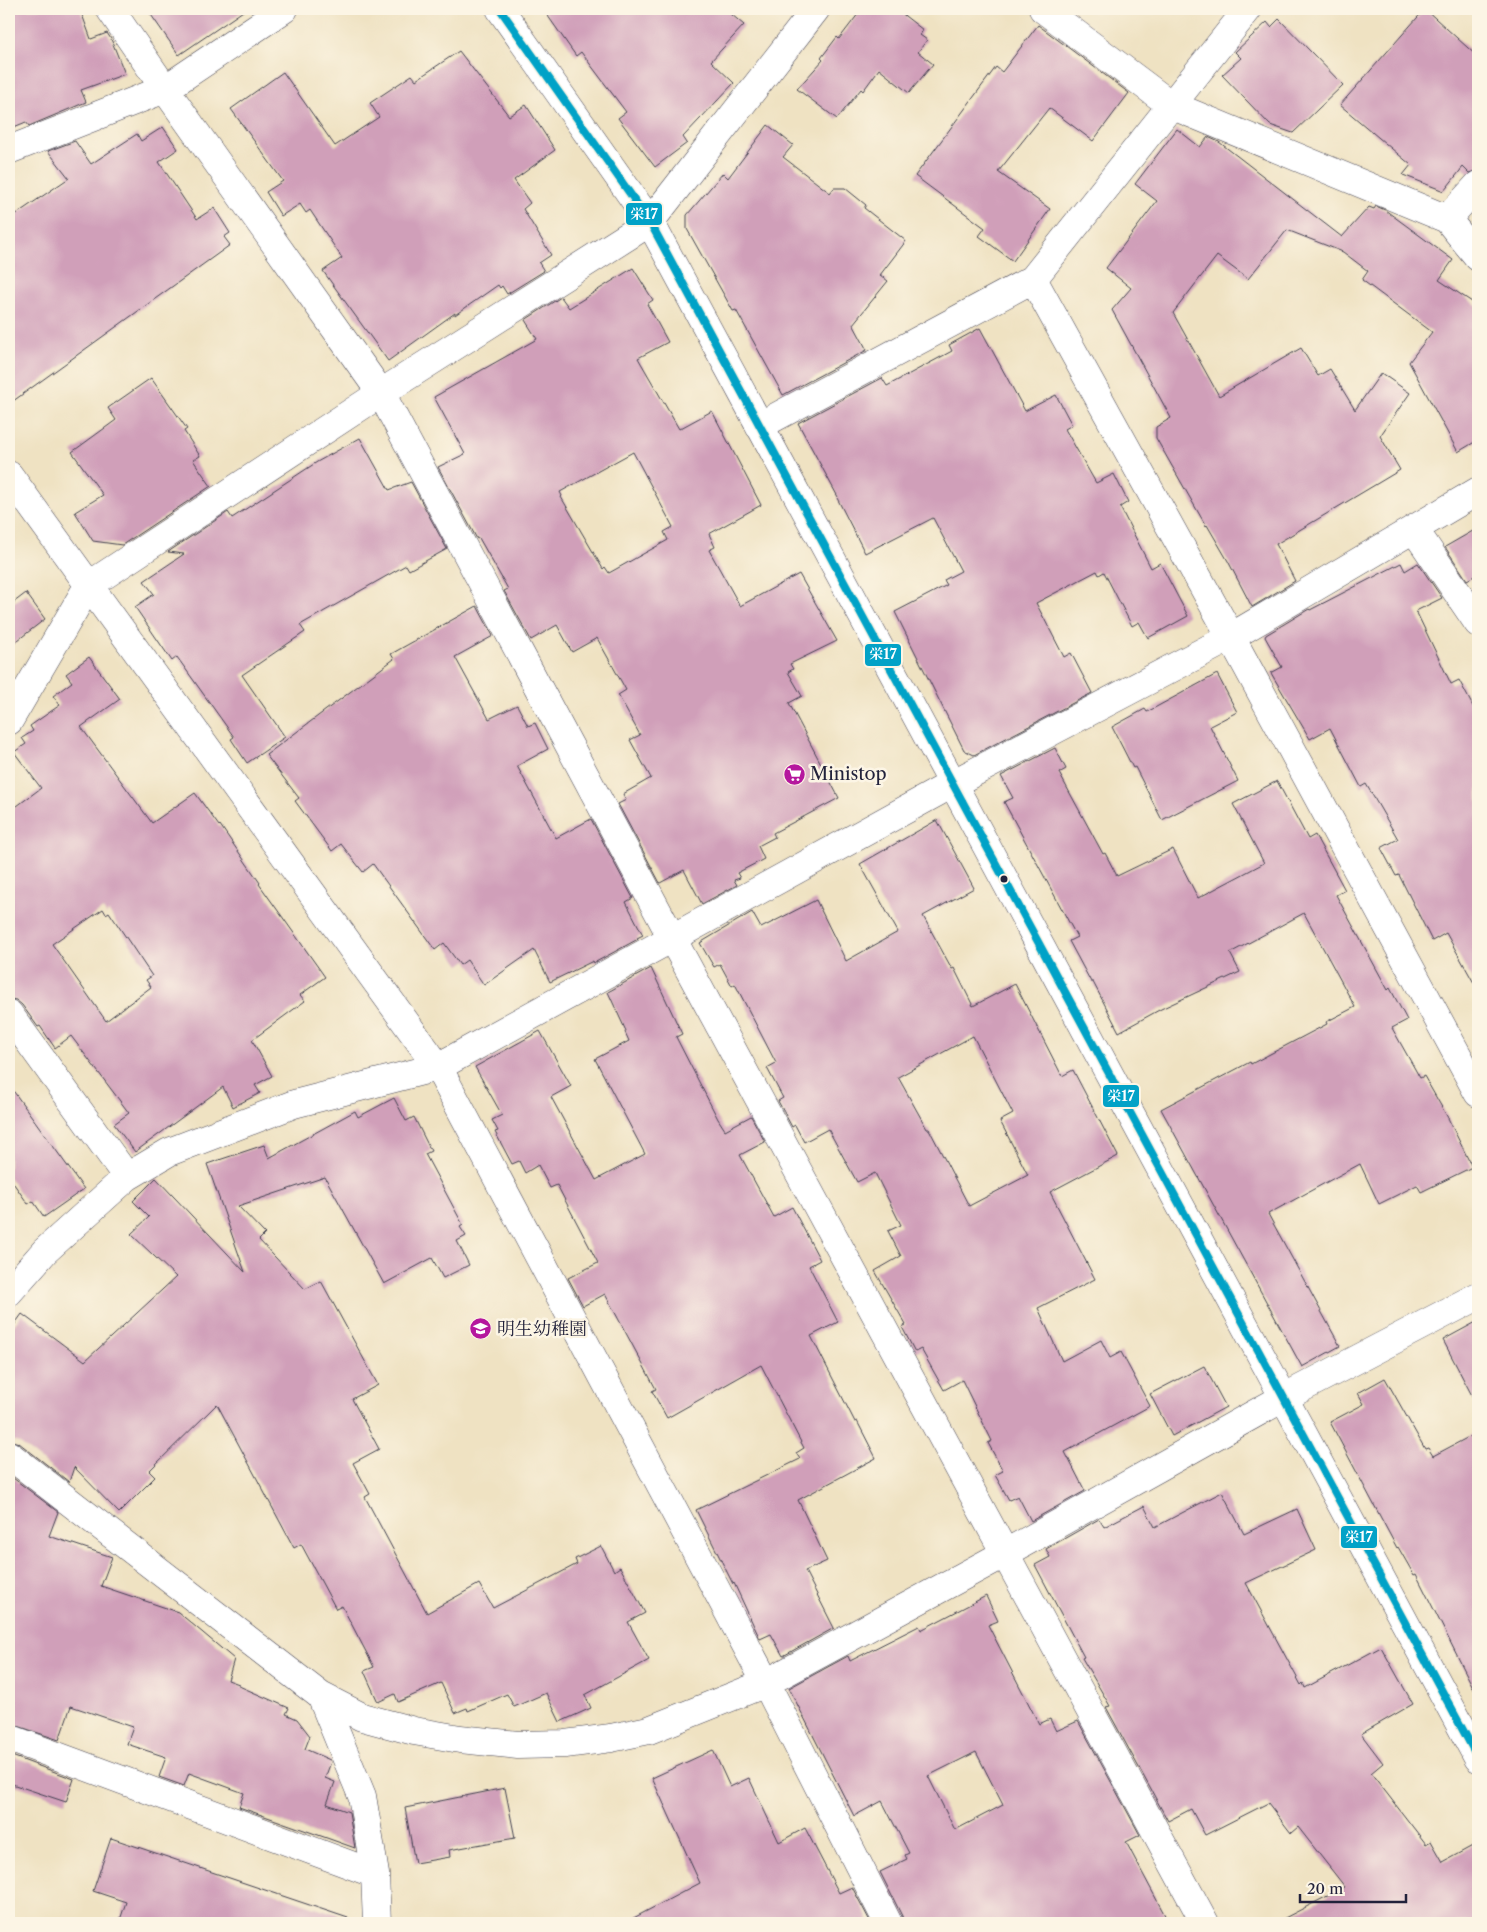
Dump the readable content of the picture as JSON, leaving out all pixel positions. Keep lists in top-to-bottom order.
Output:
{
  "places": {
    "supermarket": ["Ministop"],
    "school or university": ["明生幼稚園"]
  },
  "lines": ["transit line 栄17"],
  "scale_bar": "20 m"
}
